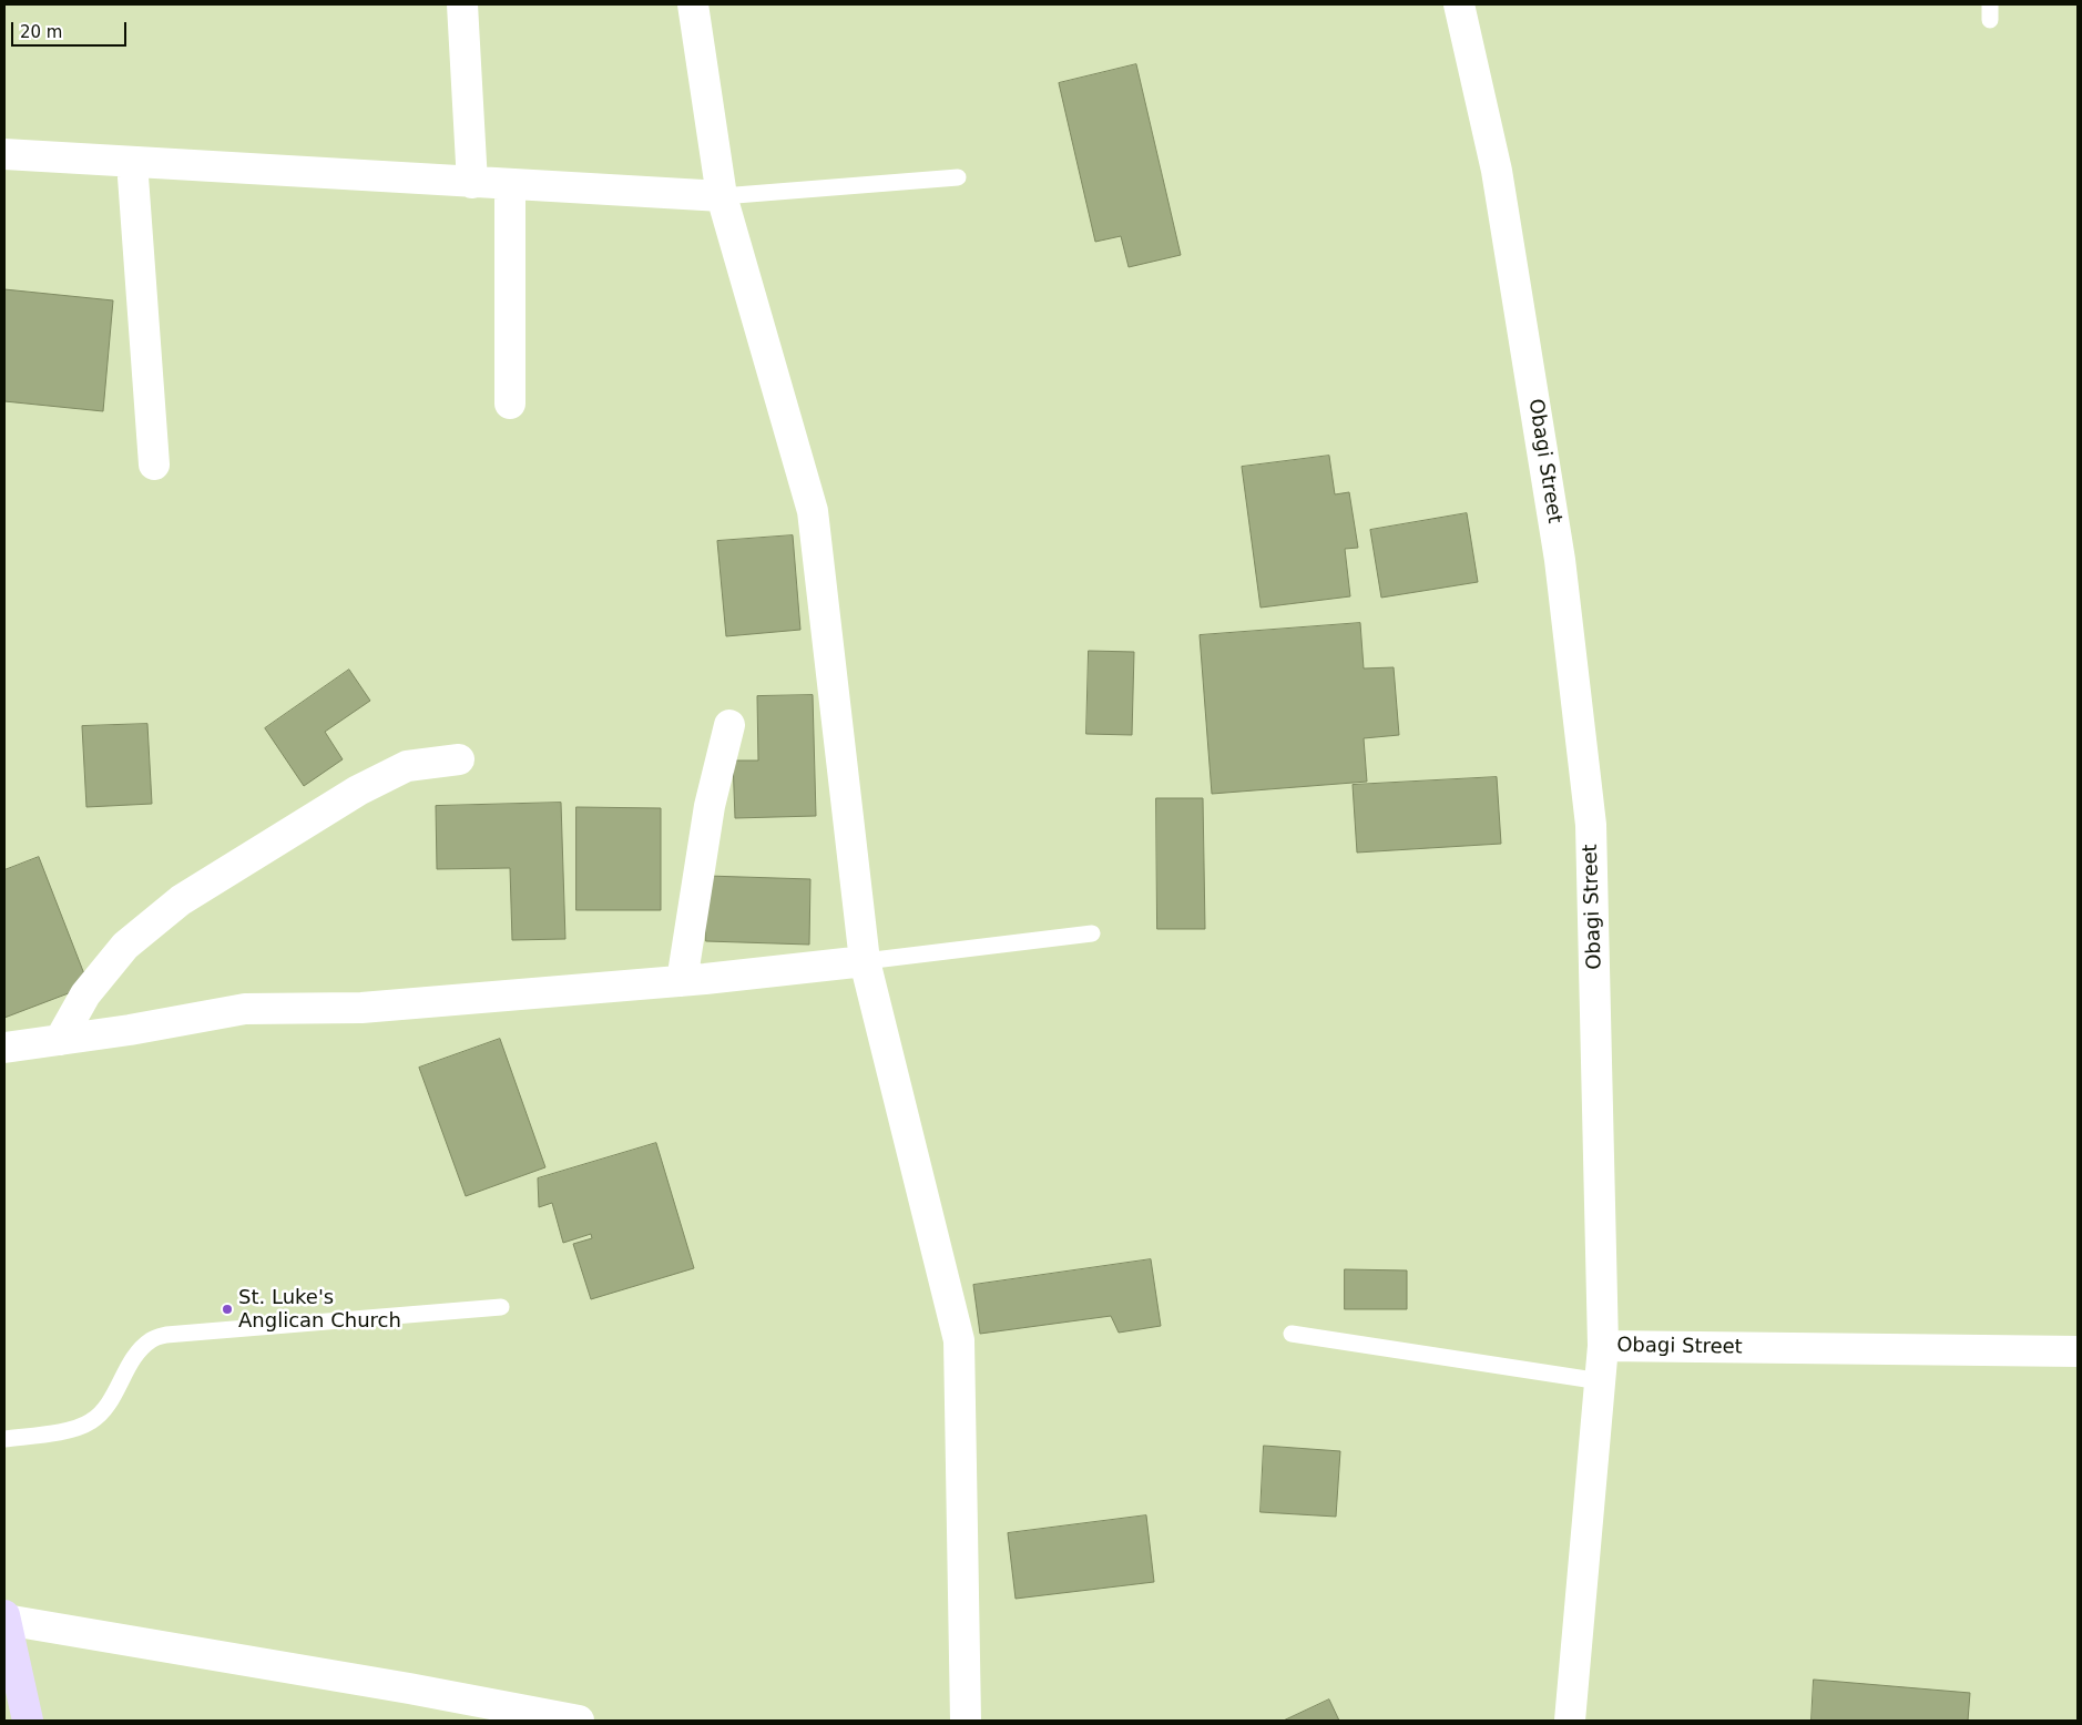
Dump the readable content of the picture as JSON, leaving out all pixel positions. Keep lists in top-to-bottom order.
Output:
{
  "streets": {
    "street": ["Obagi Street"]
  },
  "places": ["St. Luke's Anglican Church"],
  "scale_bar": "20 m"
}
